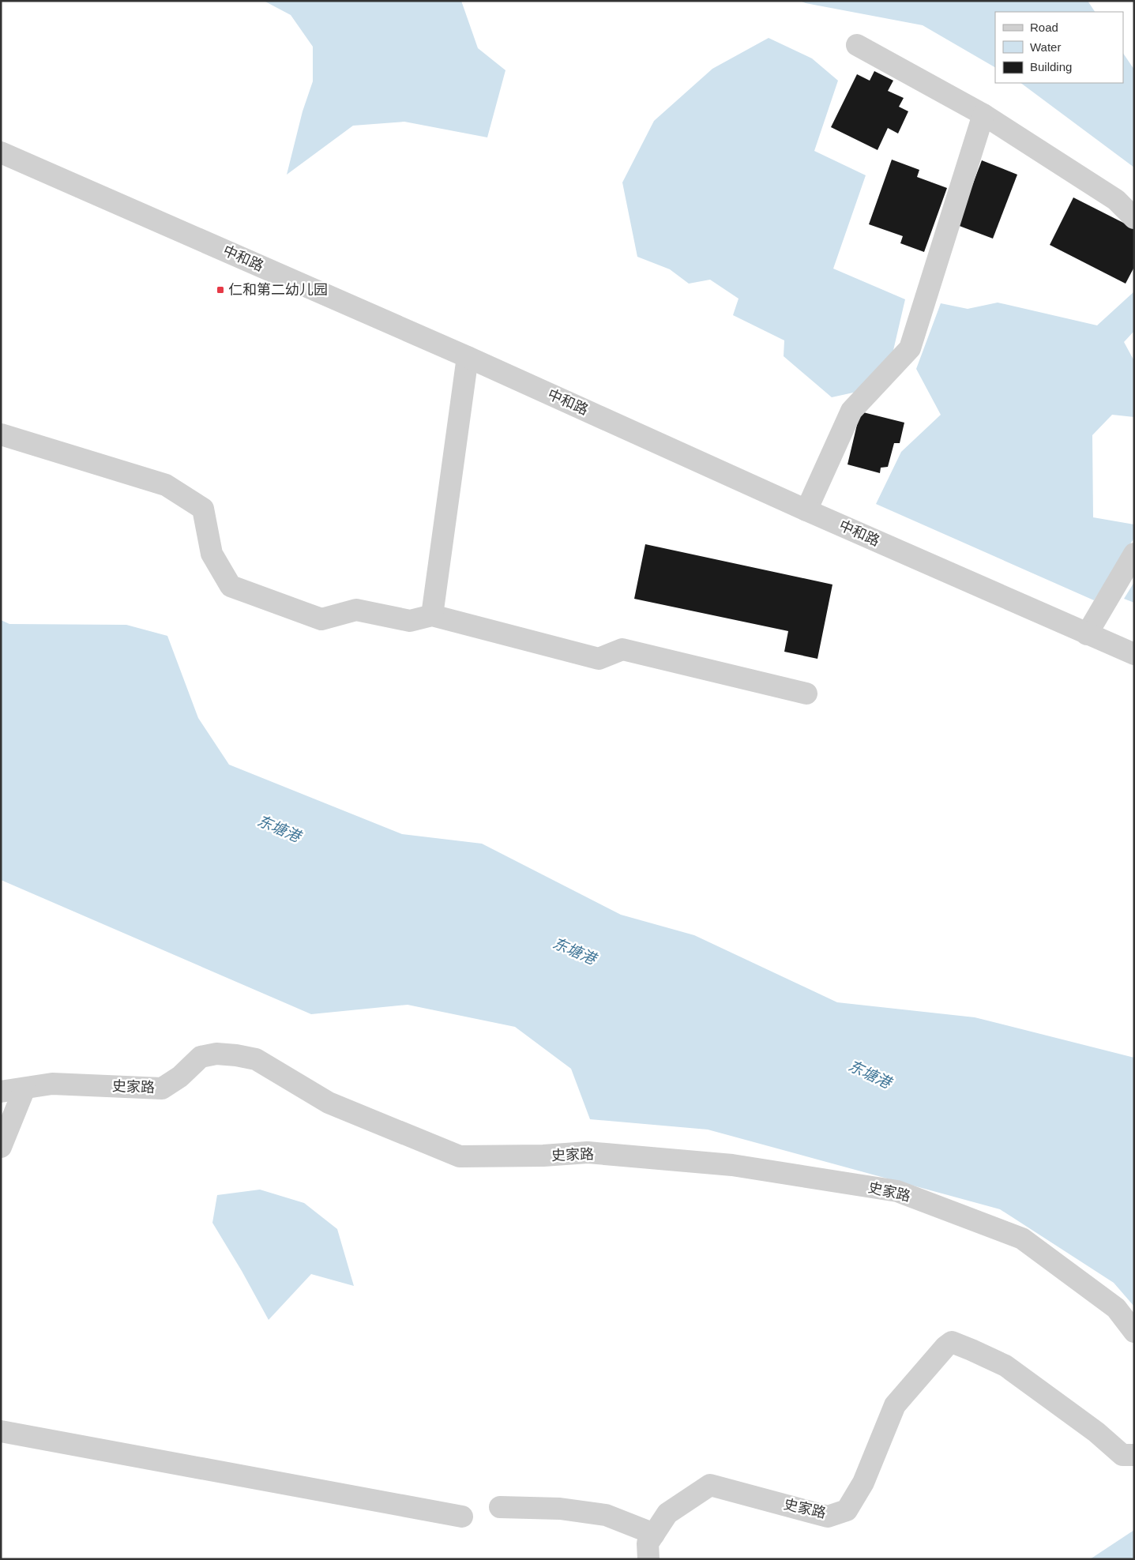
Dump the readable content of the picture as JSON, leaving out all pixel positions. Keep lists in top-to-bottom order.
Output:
{
  "streets": {
    "street": ["中和路", "史家路"]
  },
  "water": ["东塘港"],
  "places": {
    "transit": ["仁和第二幼儿园"]
  },
  "legend": ["Road", "Water", "Building"]
}
